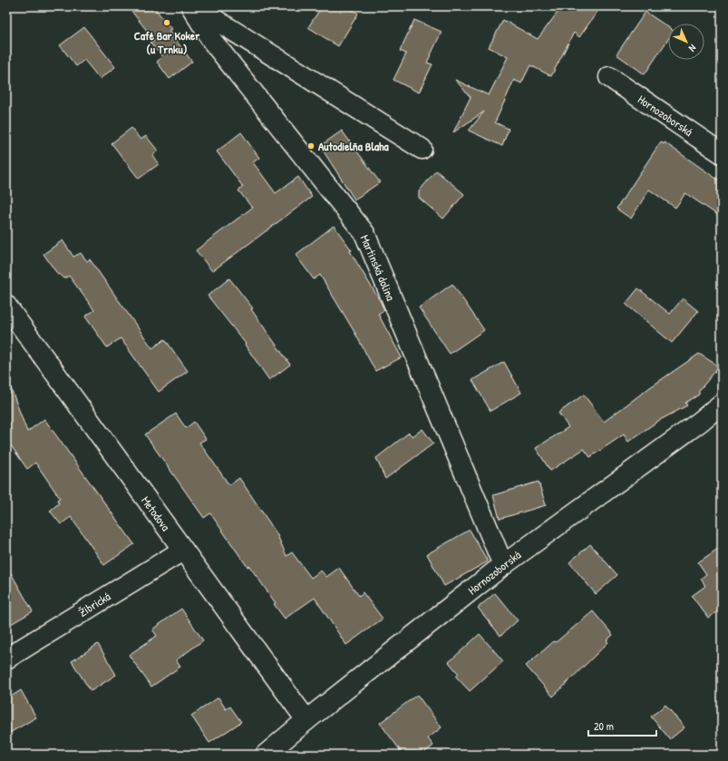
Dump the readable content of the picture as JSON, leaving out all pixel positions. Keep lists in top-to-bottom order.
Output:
{
  "streets": {
    "street": [
      "Hornozoborská",
      "Martinská dolina",
      "Metodova",
      "Žibrická"
    ]
  },
  "crossings": [
    ["Hornozoborská", "Martinská dolina"],
    ["Hornozoborská", "Metodova"],
    ["Metodova", "Žibrická"]
  ],
  "places": ["Café Bar Koker (u Trnku)", "Autodielňa Blaha"],
  "scale_bar": "20 m",
  "north": "bottom right"
}
